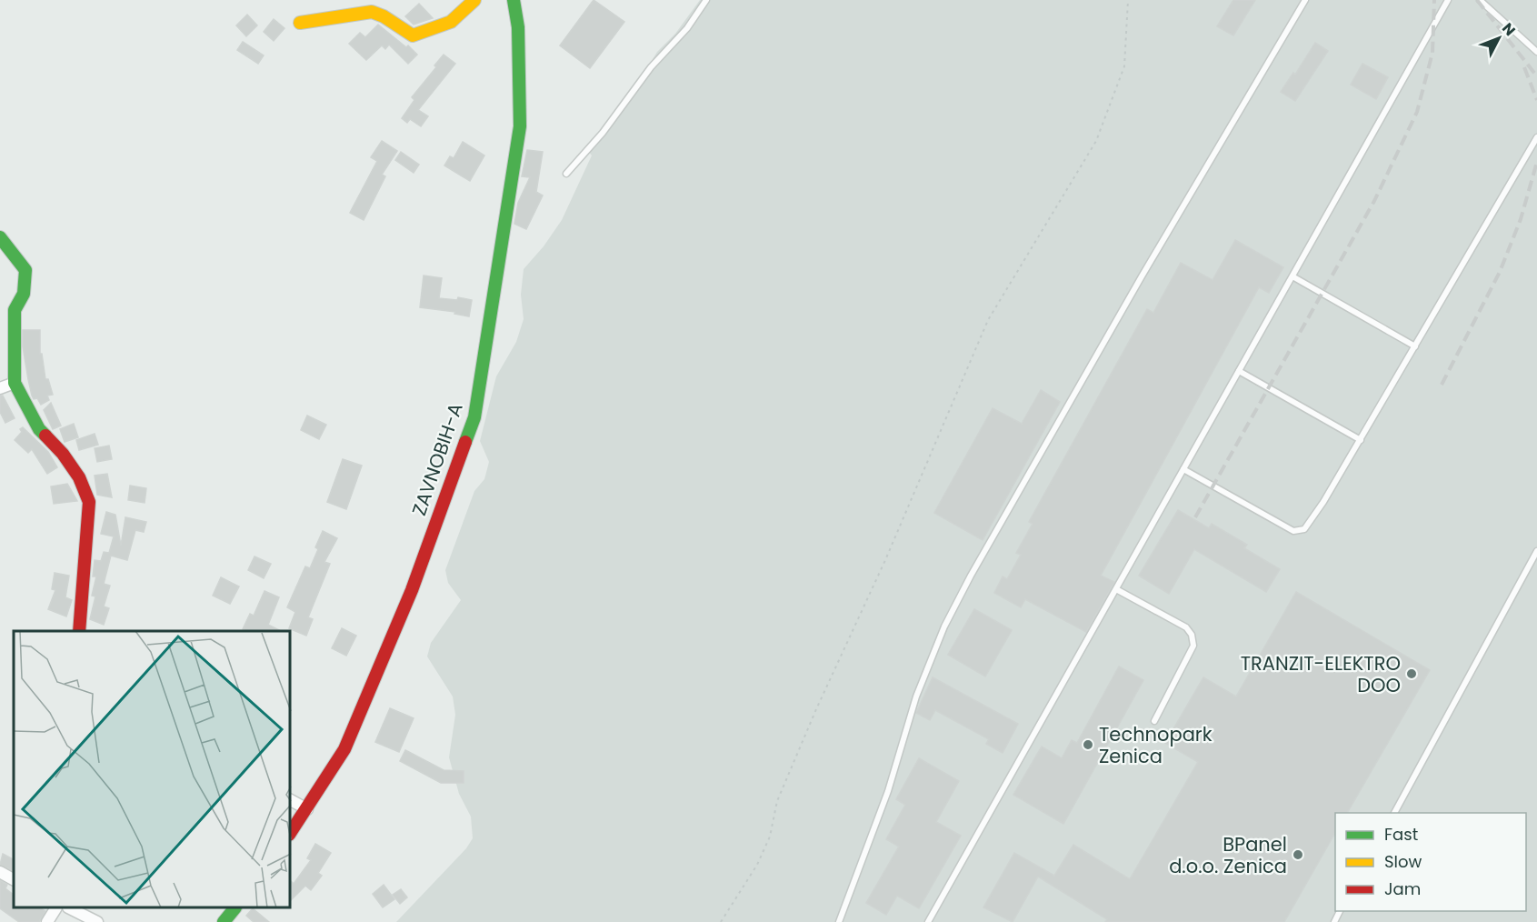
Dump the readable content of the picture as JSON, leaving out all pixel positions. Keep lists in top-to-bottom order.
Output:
{
  "streets": {
    "main road": ["ZAVNOBIH-A"]
  },
  "places": ["TRANZIT-ELEKTRO DOO", "Technopark Zenica", "BPanel d.o.o. Zenica"],
  "legend": ["Fast", "Slow", "Jam"],
  "north": "top right"
}
